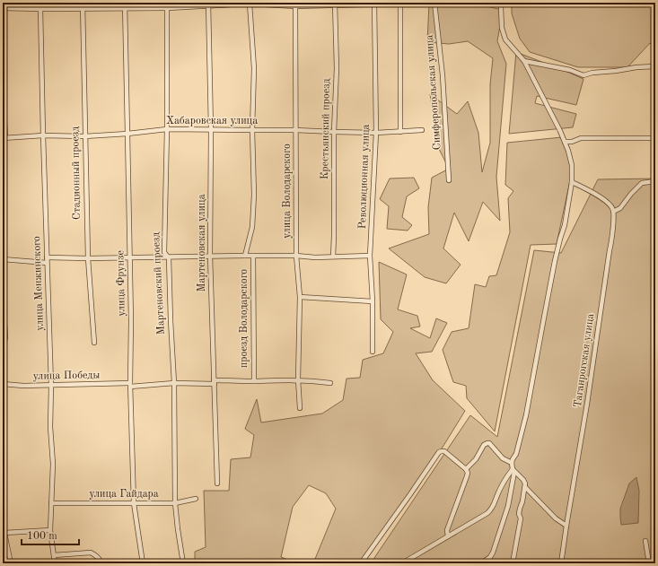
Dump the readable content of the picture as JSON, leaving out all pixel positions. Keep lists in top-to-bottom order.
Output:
{
  "streets": {
    "street": [
      "Симферопольская улица",
      "Хабаровская улица",
      "Крестьянский проезд",
      "Стадионный проезд",
      "Революционная улица",
      "улица Володарского",
      "Мартеновская улица",
      "улица Менжинского",
      "улица Фрунзе",
      "Мартеновский проезд",
      "проезд Володарского",
      "Таганрогская улица",
      "улица Победы",
      "улица Гайдара"
    ]
  },
  "crossings": [
    ["Хабаровская улица", "Крестьянский проезд"],
    ["Хабаровская улица", "Стадионный проезд"],
    ["Хабаровская улица", "Революционная улица"],
    ["Хабаровская улица", "улица Володарского"],
    ["Хабаровская улица", "Мартеновская улица"],
    ["Хабаровская улица", "улица Менжинского"],
    ["Хабаровская улица", "улица Фрунзе"],
    ["Хабаровская улица", "Мартеновский проезд"],
    ["Хабаровская улица", "проезд Володарского"],
    ["улица Володарского", "улица Победы"],
    ["Мартеновская улица", "улица Победы"],
    ["улица Менжинского", "улица Победы"],
    ["улица Менжинского", "улица Гайдара"],
    ["улица Фрунзе", "улица Победы"],
    ["улица Фрунзе", "улица Гайдара"],
    ["Мартеновский проезд", "улица Победы"],
    ["Мартеновский проезд", "улица Гайдара"],
    ["проезд Володарского", "улица Победы"]
  ],
  "scale_bar": "100 m"
}
